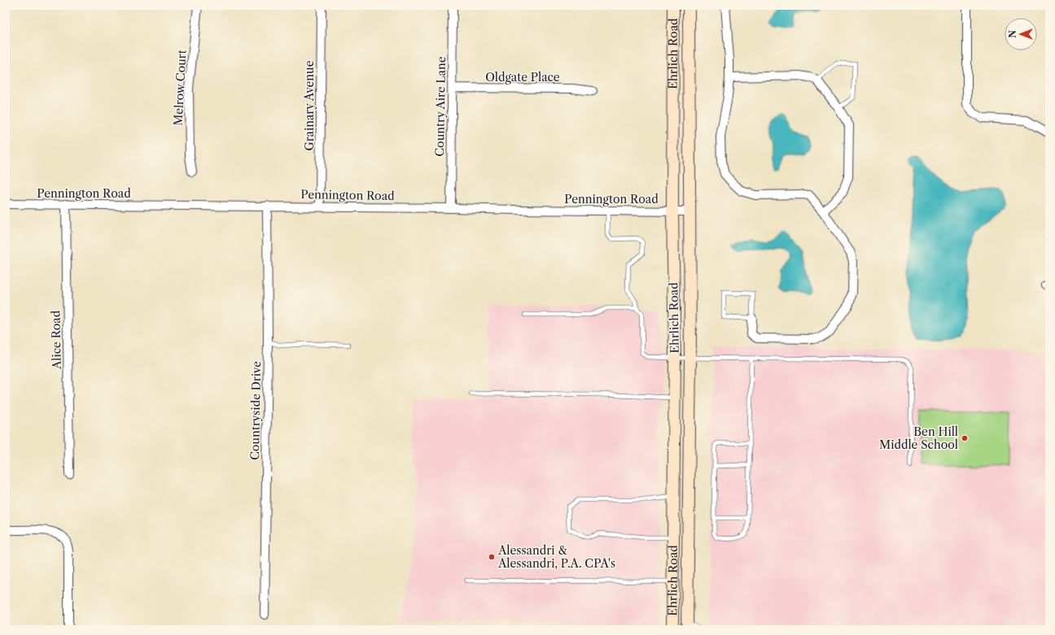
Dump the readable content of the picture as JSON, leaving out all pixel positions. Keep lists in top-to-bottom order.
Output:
{
  "streets": {
    "main road": ["Ehrlich Road"],
    "street": [
      "Oldgate Place",
      "Melrow Court",
      "Grainary Avenue",
      "Country Aire Lane",
      "Pennington Road",
      "Alice Road",
      "Countryside Drive"
    ]
  },
  "crossings": [
    ["Ehrlich Road", "Pennington Road"],
    ["Oldgate Place", "Country Aire Lane"],
    ["Grainary Avenue", "Pennington Road"],
    ["Country Aire Lane", "Pennington Road"],
    ["Pennington Road", "Alice Road"],
    ["Pennington Road", "Countryside Drive"]
  ],
  "places": ["Ben Hill Middle School", "Alessandri & Alessandri, P.A. CPA's"],
  "north": "left"
}
